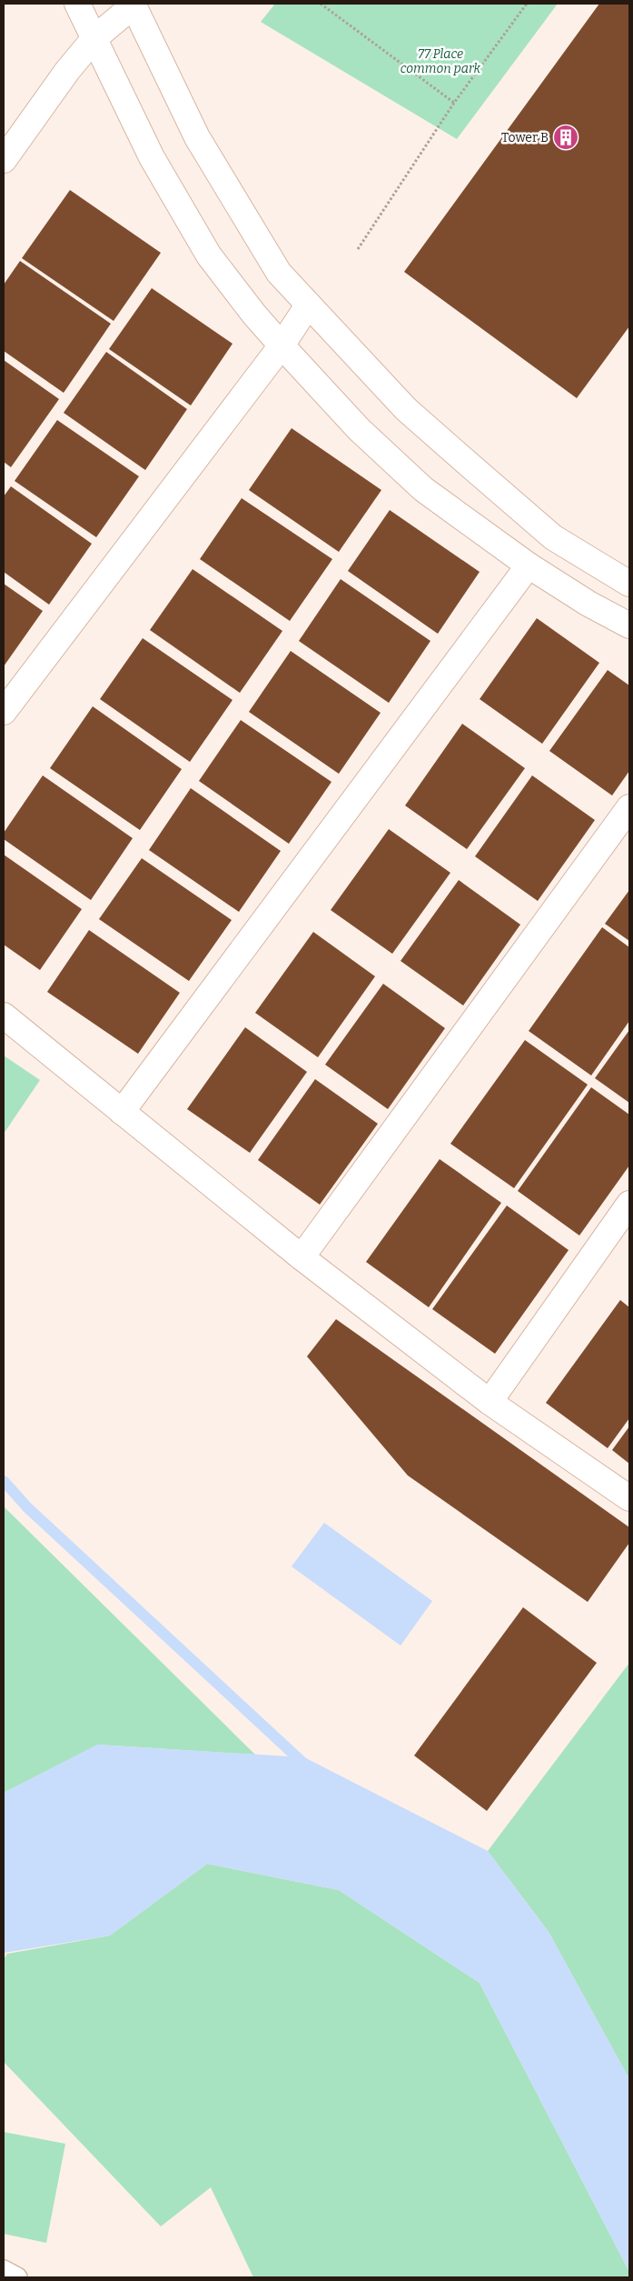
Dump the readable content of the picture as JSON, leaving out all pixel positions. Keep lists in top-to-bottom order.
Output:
{
  "parks": ["77 Place common park"],
  "places": {
    "building": ["Tower B"]
  }
}
